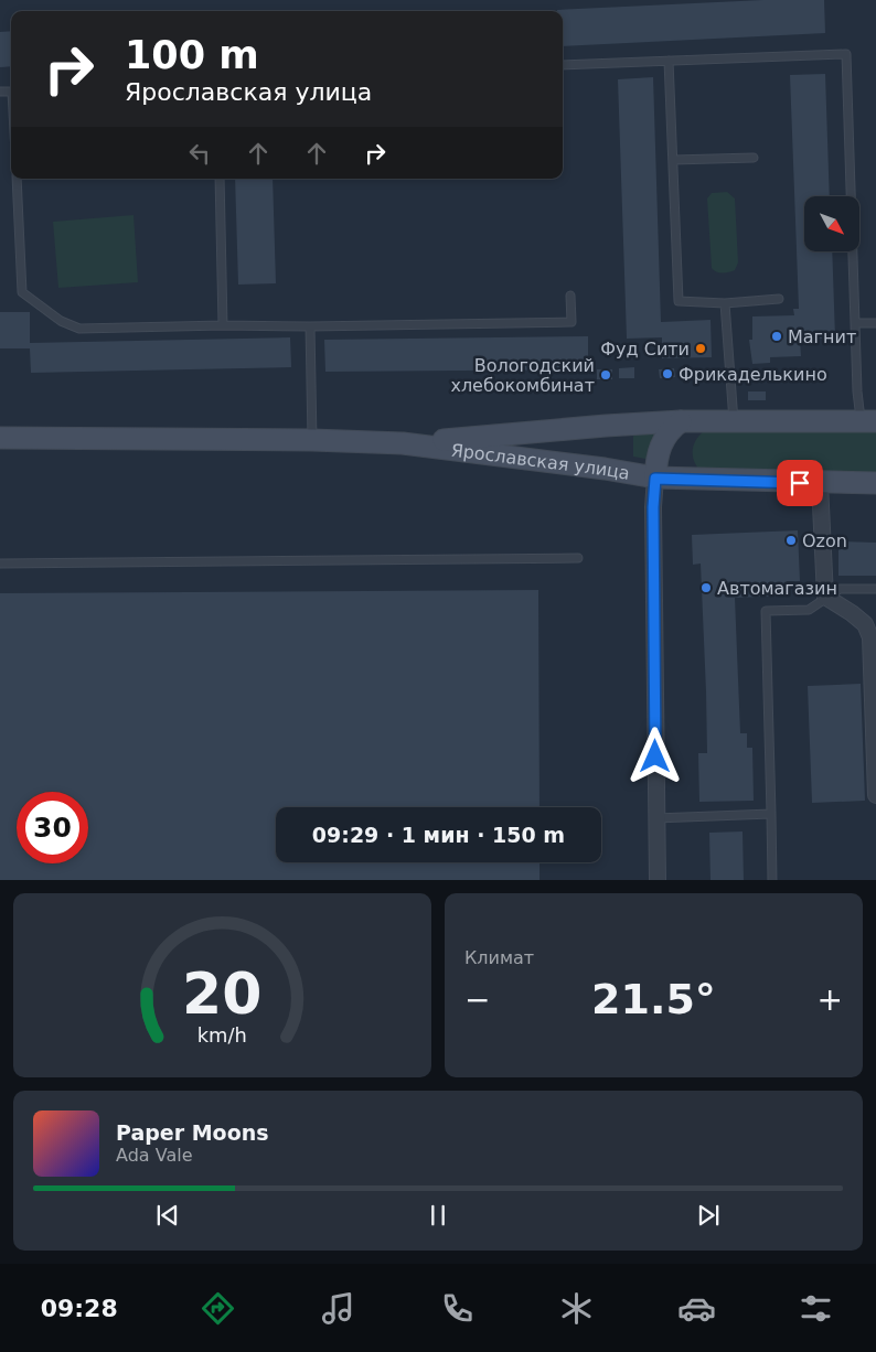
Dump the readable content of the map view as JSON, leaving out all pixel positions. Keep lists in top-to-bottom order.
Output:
{
  "streets": {
    "street": ["Ярославская улица"]
  },
  "places": [
    "Магнит",
    "Фуд Сити",
    "Фрикаделькино",
    "Вологодский хлебокомбинат",
    "Ozon",
    "Автомагазин"
  ],
  "north": "bottom right",
  "page": {
    "turn": ["100 m", "Ярославская улица"],
    "limit": "30",
    "trip": "09:29 · 1 мин · 150 m",
    "tile": "Климат",
    "heat": ["−", "21.5°", "+"],
    "song": ["Paper Moons", "Ada Vale"],
    "tabs": "09:28",
    "gauge": ["20", "km/h"]
  }
}
